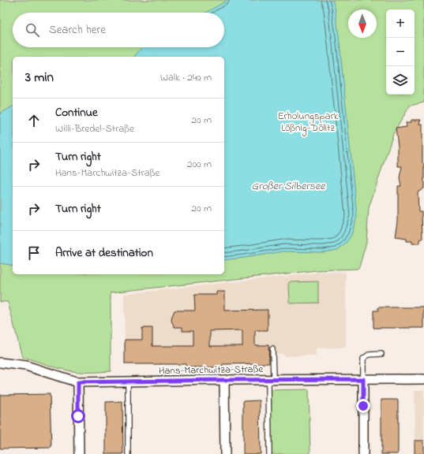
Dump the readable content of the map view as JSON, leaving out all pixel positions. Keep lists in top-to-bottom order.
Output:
{
  "streets": {
    "street": ["Hans-Marchwitza-Straße"]
  },
  "water": ["Großer Silbersee"],
  "parks": ["Erholungspark Lößnig-Dölitz"],
  "north": "bottom",
  "page": {
    "map_buttons": ["+", "−"],
    "search": "Search here",
    "heading": ["3 min", "Walk · 240 m"],
    "list": [
      ["Continue", "Willi-Bredel-Straße", "20 m"],
      ["Turn right", "Hans-Marchwitza-Straße", "200 m"],
      ["Turn right", "20 m"],
      "Arrive at destination"
    ]
  }
}
